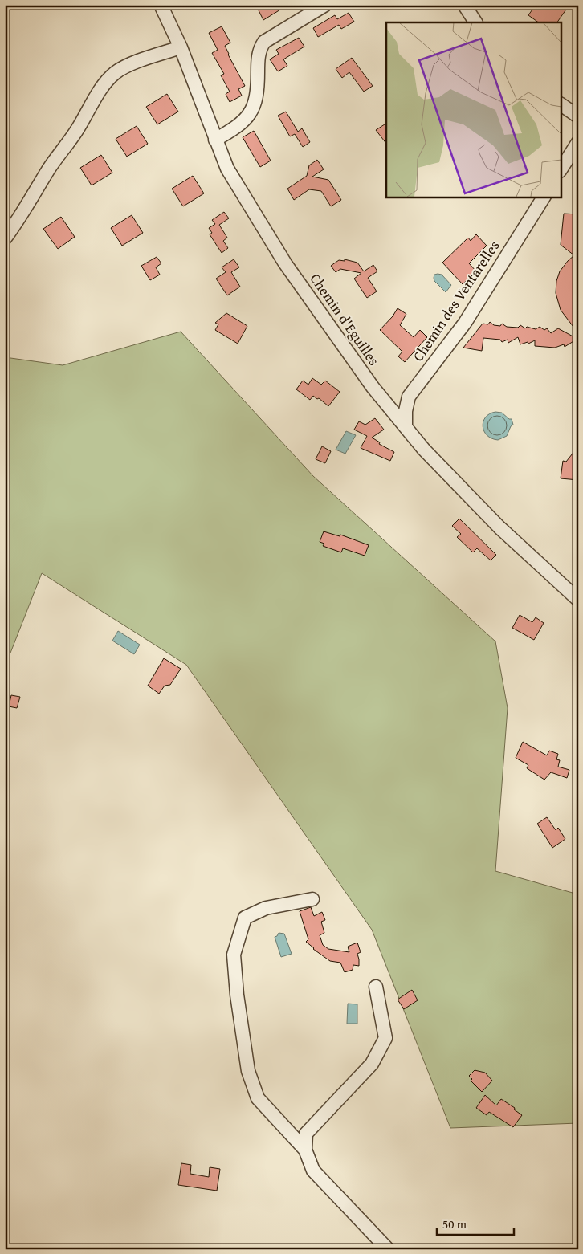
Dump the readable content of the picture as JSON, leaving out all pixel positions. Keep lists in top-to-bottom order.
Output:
{
  "streets": {
    "street": ["Chemin des Ventarelles", "Chemin d'Eguilles"]
  },
  "crossings": [
    ["Chemin des Ventarelles", "Chemin d'Eguilles"]
  ],
  "scale_bar": "50 m"
}
